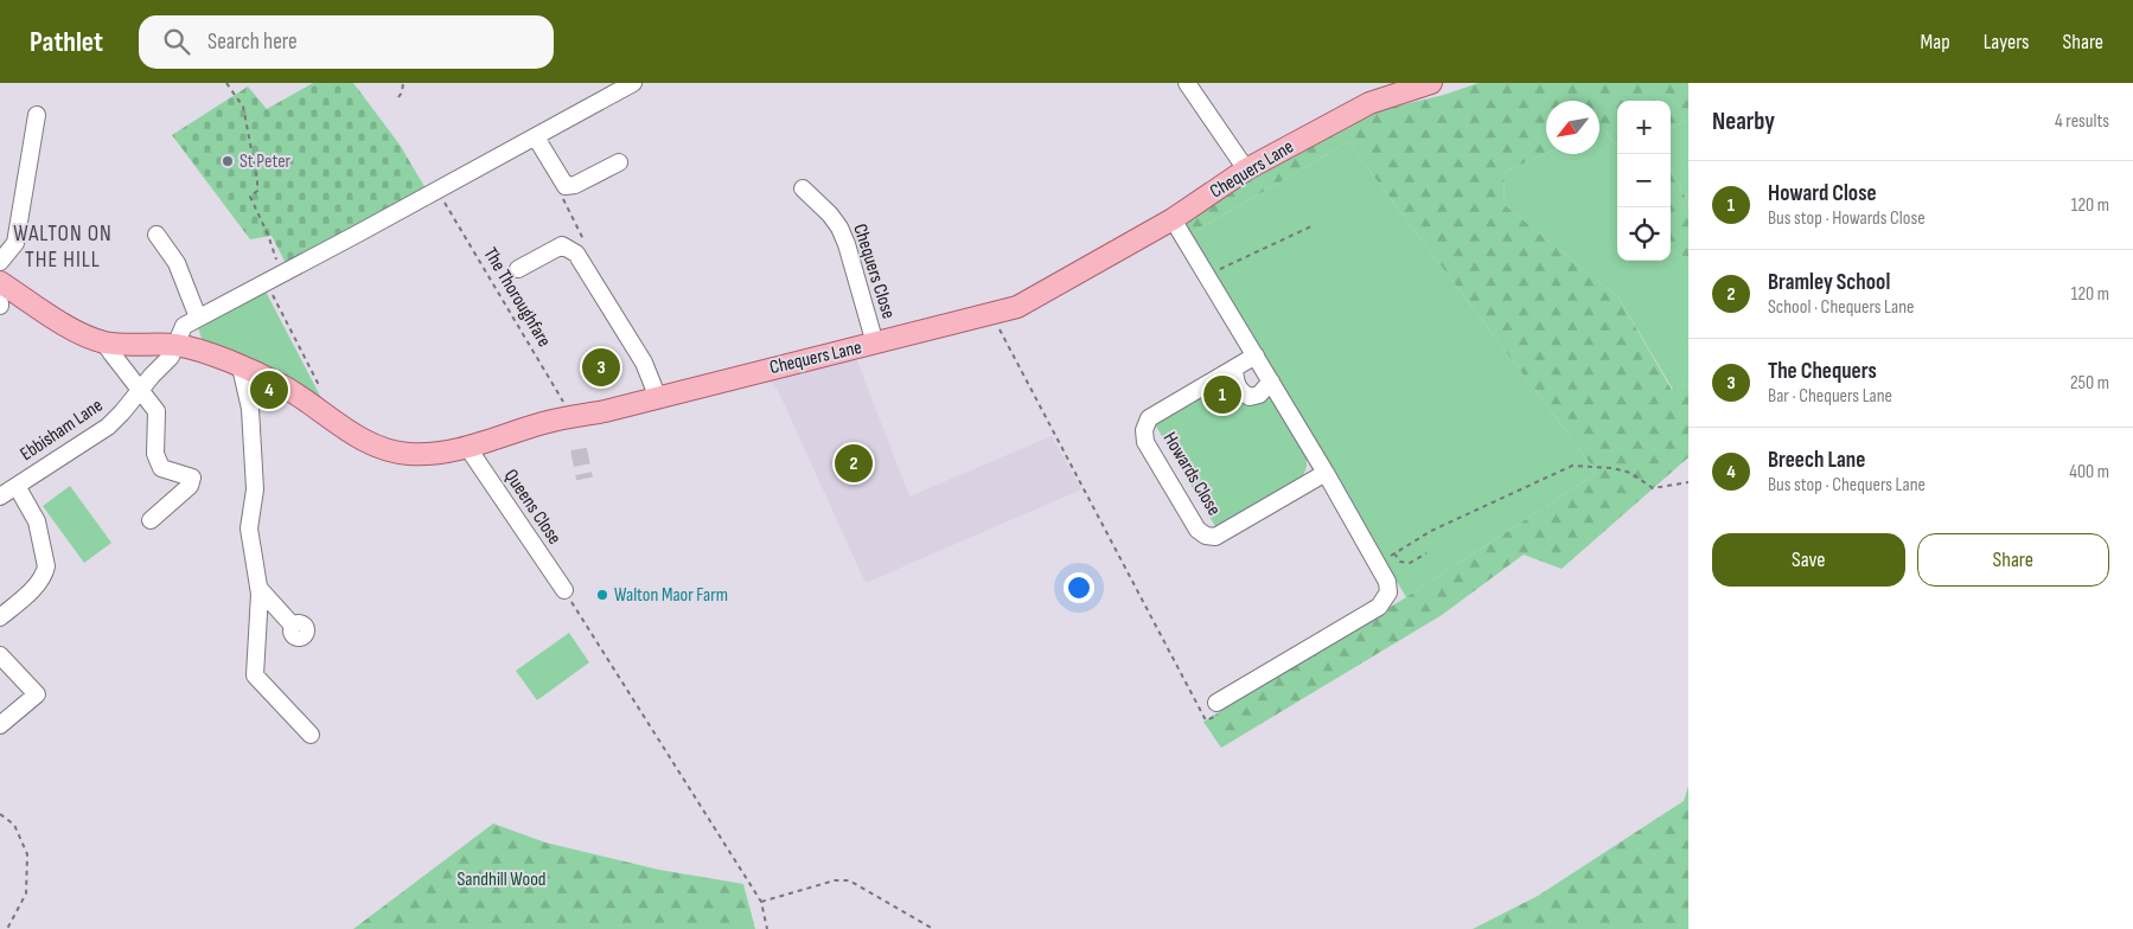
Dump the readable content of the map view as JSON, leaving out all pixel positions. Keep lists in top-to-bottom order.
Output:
{
  "streets": {
    "main road": ["Chequers Lane"],
    "street": [
      "Chequers Close",
      "Ebbisham Lane",
      "Howards Close",
      "Queens Close"
    ],
    "path": ["The Thoroughfare"]
  },
  "crossings": [
    ["Chequers Lane", "Chequers Close"],
    ["Chequers Lane", "The Thoroughfare"],
    ["Chequers Lane", "Ebbisham Lane"],
    ["Chequers Lane", "Queens Close"],
    ["The Thoroughfare", "Ebbisham Lane"]
  ],
  "districts": ["WALTON ON THE HILL"],
  "parks": ["Sandhill Wood"],
  "places": ["St Peter", "Walton Maor Farm"],
  "north": "bottom left",
  "page": {
    "header": "Pathlet",
    "search": "Search here",
    "nav": ["Map", "Layers", "Share"],
    "heading": ["Nearby", "4 results"],
    "map_buttons": ["+", "−"],
    "list": [
      {
        "mark": "1",
        "name": "Howard Close",
        "note": "Bus stop · Howards Close",
        "value": "120 m"
      },
      {
        "mark": "2",
        "name": "Bramley School",
        "note": "School · Chequers Lane",
        "value": "120 m"
      },
      {
        "mark": "3",
        "name": "The Chequers",
        "note": "Bar · Chequers Lane",
        "value": "250 m"
      },
      {
        "mark": "4",
        "name": "Breech Lane",
        "note": "Bus stop · Chequers Lane",
        "value": "400 m"
      }
    ],
    "pins": [
      "3",
      "4",
      "1",
      "2"
    ],
    "buttons": ["Save", "Share"]
  }
}
